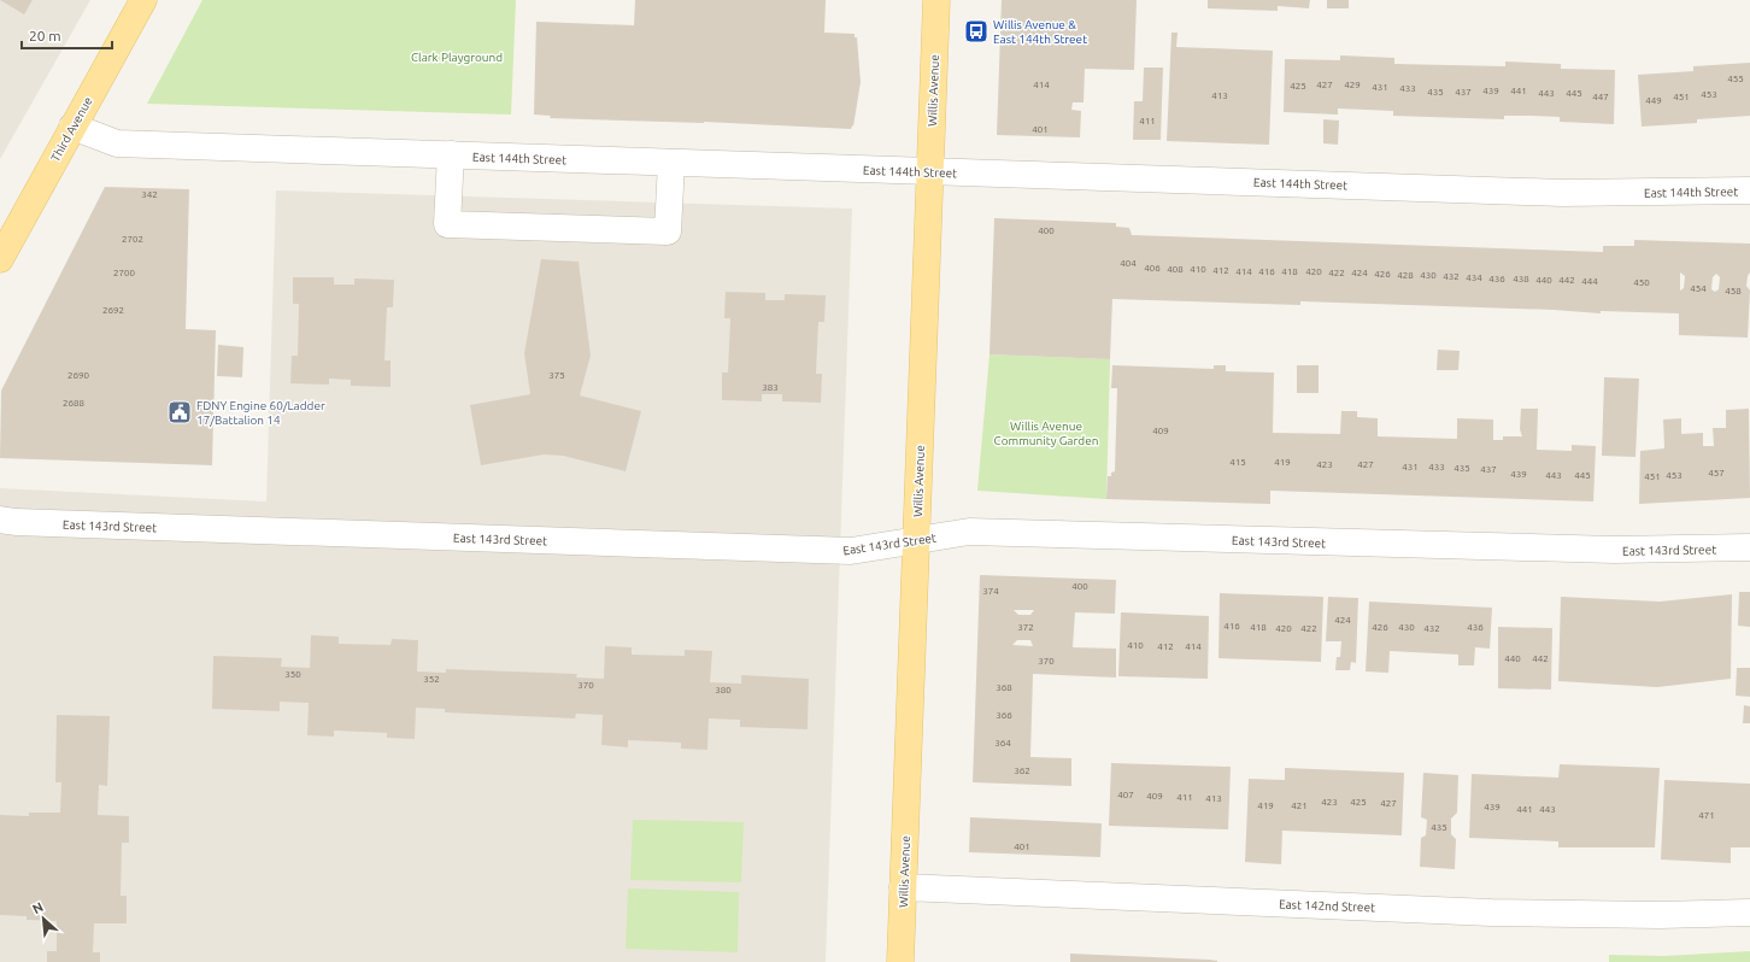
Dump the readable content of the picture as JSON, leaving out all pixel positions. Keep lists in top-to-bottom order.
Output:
{
  "streets": {
    "main road": ["Willis Avenue", "Third Avenue"],
    "street": ["East 144th Street", "East 143rd Street", "East 142nd Street"]
  },
  "crossings": [
    ["Willis Avenue", "East 144th Street"],
    ["Willis Avenue", "East 143rd Street"],
    ["Willis Avenue", "East 142nd Street"],
    ["Third Avenue", "East 144th Street"]
  ],
  "parks": ["Clark Playground", "Willis Avenue Community Garden"],
  "places": {
    "bus stop": ["Willis Avenue & East 144th Street"],
    "public building": ["FDNY Engine 60/Ladder 17/Battalion 14"]
  },
  "house_numbers": [
    "455",
    "414",
    "427",
    "429",
    "425",
    "431",
    "433",
    "439",
    "441",
    "435",
    "437",
    "443",
    "445",
    "453",
    "413",
    "447",
    "451",
    "449",
    "411",
    "401",
    "342",
    "400",
    "2702",
    "404",
    "406",
    "408",
    "410",
    "412",
    "414",
    "416",
    "418",
    "420",
    "2700",
    "422",
    "424",
    "426",
    "428",
    "430",
    "432",
    "434",
    "436",
    "438",
    "440",
    "442",
    "444",
    "450",
    "454",
    "458",
    "2692",
    "2690",
    "375",
    "383",
    "2688",
    "409",
    "415",
    "419",
    "423",
    "427",
    "431",
    "433",
    "435",
    "437",
    "457",
    "439",
    "443",
    "445",
    "453",
    "451",
    "400",
    "374",
    "424",
    "416",
    "372",
    "418",
    "426",
    "430",
    "436",
    "420",
    "422",
    "432",
    "410",
    "412",
    "414",
    "440",
    "442",
    "370",
    "350",
    "352",
    "370",
    "368",
    "380",
    "366",
    "364",
    "362",
    "407",
    "409",
    "411",
    "413",
    "423",
    "425",
    "427",
    "419",
    "421",
    "439",
    "441",
    "443",
    "471",
    "435",
    "401"
  ],
  "scale_bar": "20 m",
  "north": "top left"
}
